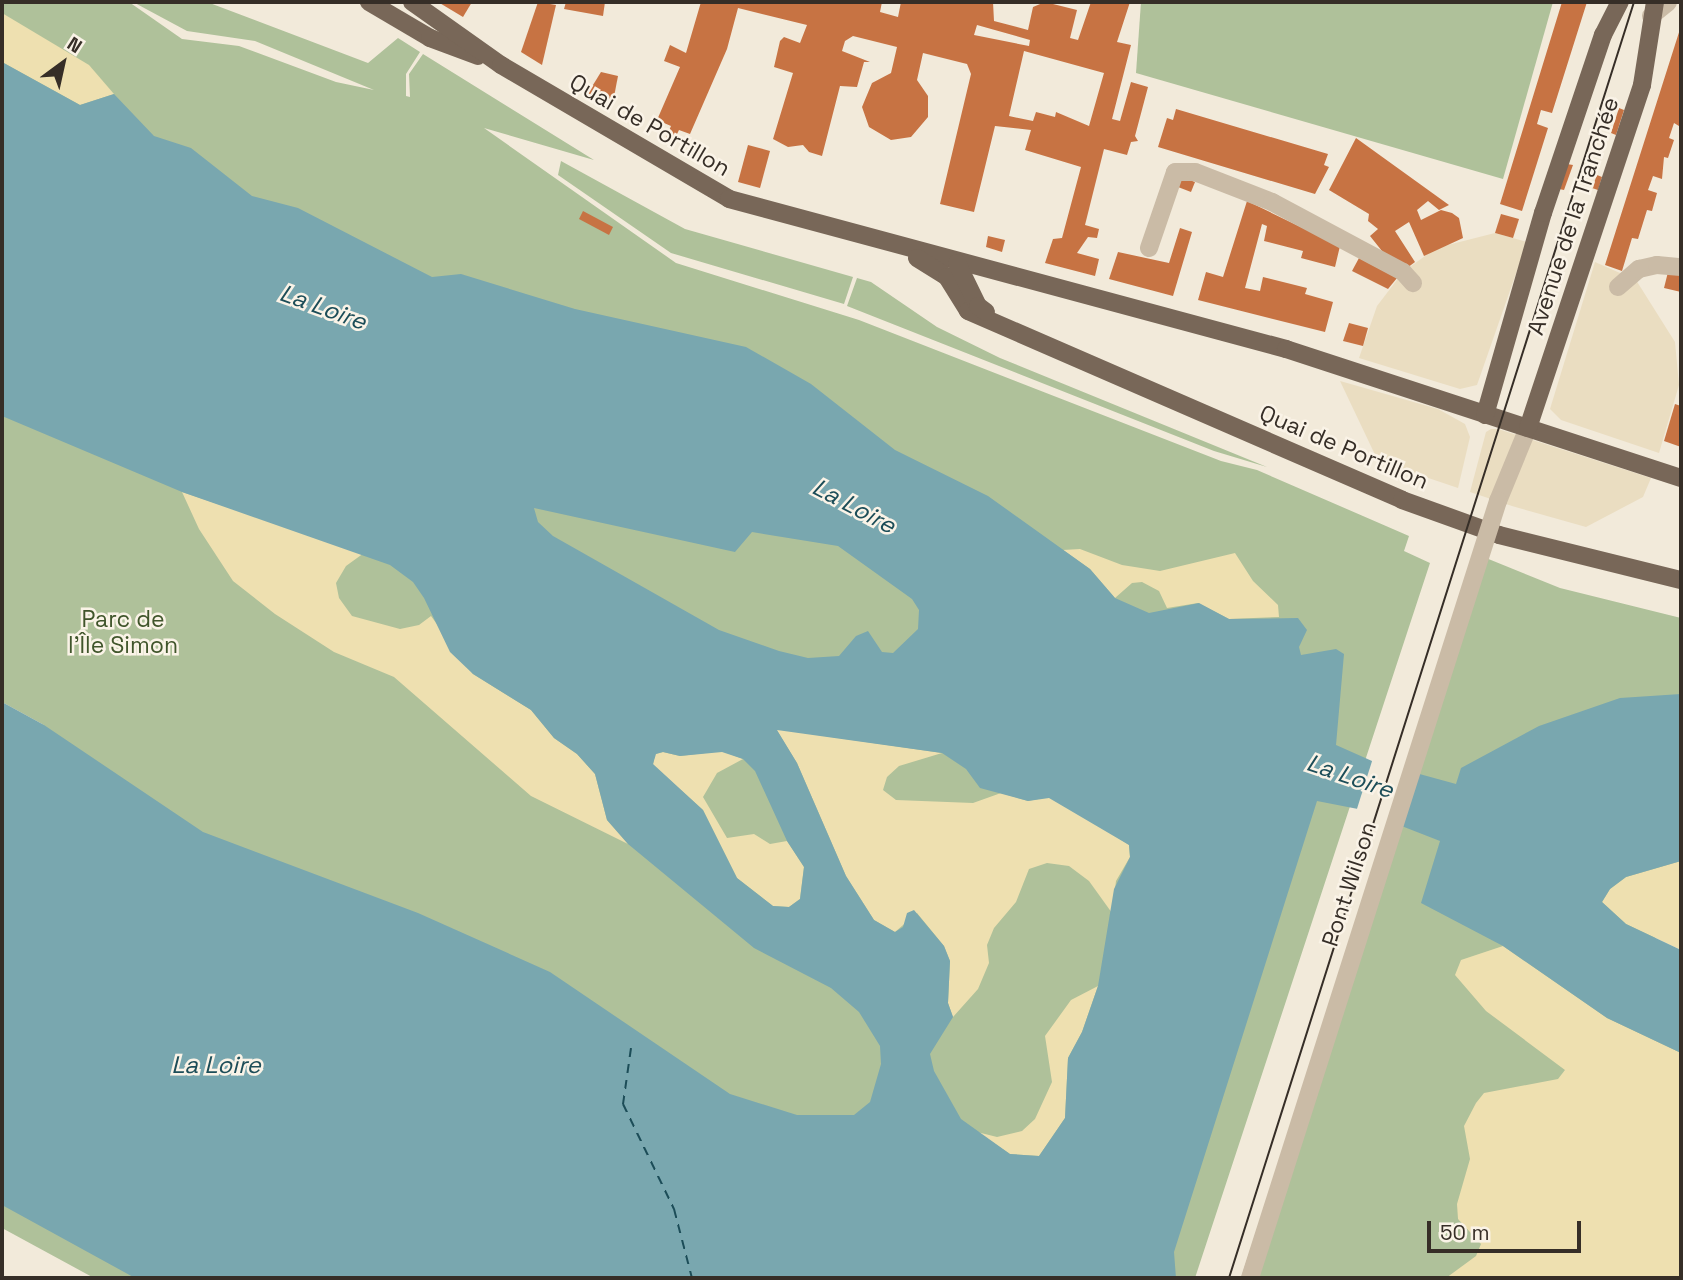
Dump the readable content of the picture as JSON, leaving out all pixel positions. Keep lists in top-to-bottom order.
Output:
{
  "streets": {
    "main road": ["Quai de Portillon", "Avenue de la Tranchée"],
    "street": ["Pont Wilson"]
  },
  "crossings": [
    ["Quai de Portillon", "Avenue de la Tranchée"],
    ["Quai de Portillon", "Pont Wilson"],
    ["Avenue de la Tranchée", "Pont Wilson"]
  ],
  "water": ["La Loire"],
  "parks": ["Parc de l'Île Simon"],
  "scale_bar": "50 m",
  "north": "top right"
}
